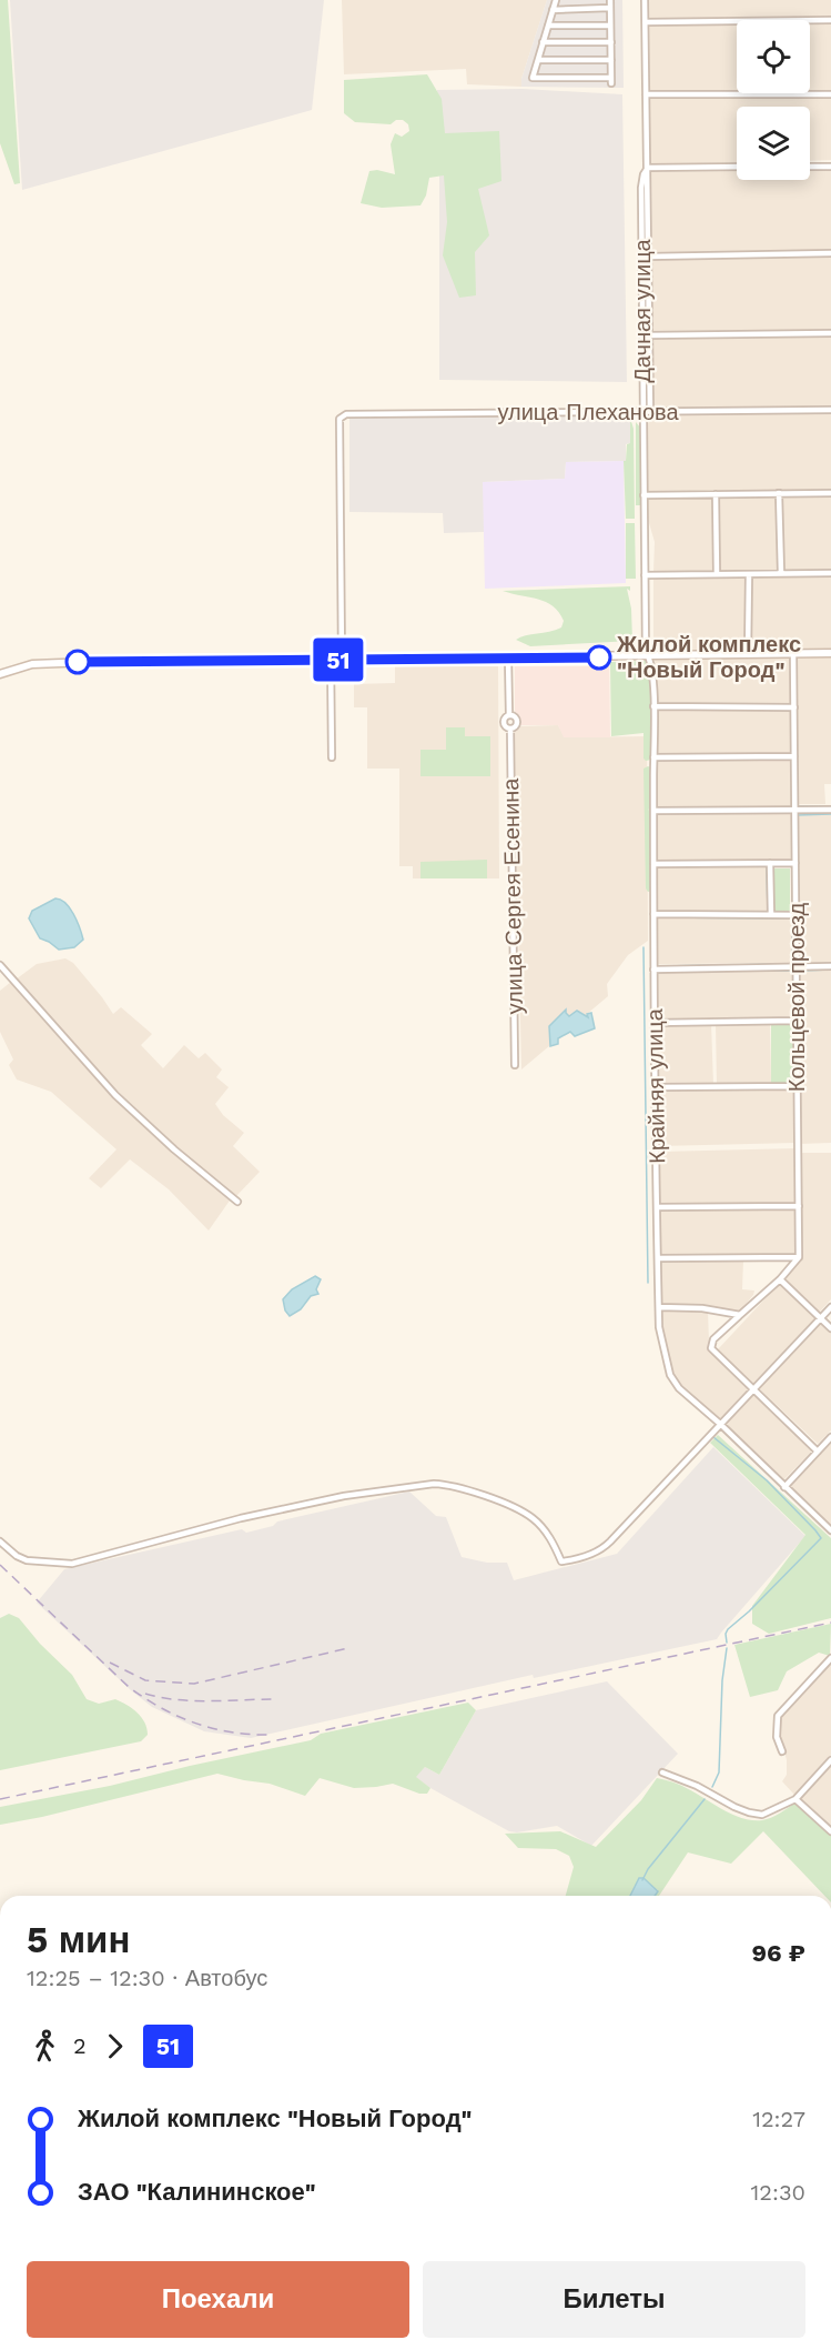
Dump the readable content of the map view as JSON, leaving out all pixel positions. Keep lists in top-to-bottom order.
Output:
{
  "streets": {
    "street": [
      "Дачная улица",
      "улица Плеханова",
      "улица Сергея Есенина",
      "Кольцевой проезд",
      "Крайняя улица"
    ]
  },
  "crossings": [
    ["Дачная улица", "улица Плеханова"],
    ["Дачная улица", "Крайняя улица"]
  ],
  "places": ["Жилой комплекс \"Новый Город\""],
  "lines": ["bus line 51"],
  "page": {
    "on_map": "51",
    "heading": ["5 мин", "12:25 – 12:30 · Автобус", "96 ₽"],
    "legs": ["2", "51"],
    "list": [
      {
        "name": "Жилой комплекс \"Новый Город\"",
        "value": "12:27"
      },
      {
        "name": "ЗАО \"Калининское\"",
        "value": "12:30"
      }
    ],
    "buttons": ["Поехали", "Билеты"]
  }
}
